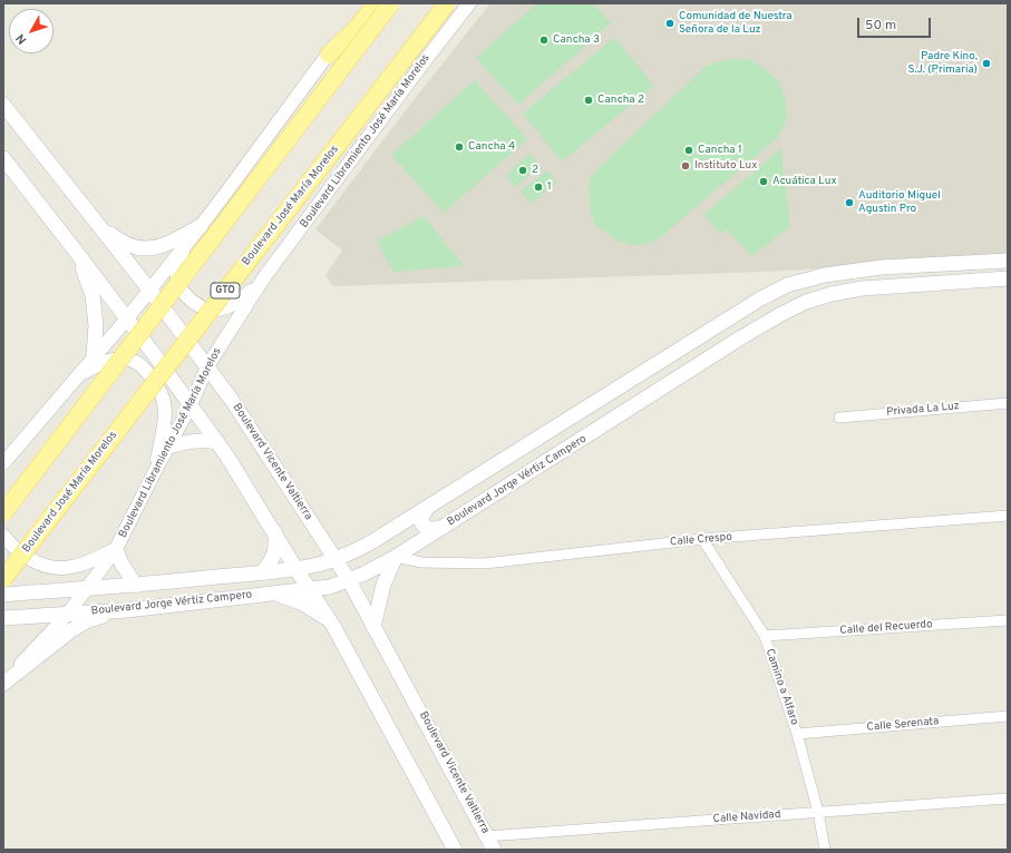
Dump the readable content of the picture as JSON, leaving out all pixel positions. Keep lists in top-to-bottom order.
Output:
{
  "streets": {
    "main road": [
      "Boulevard José María Morelos",
      "GTO",
      "Boulevard Vicente Valtierra",
      "Boulevard Jorge Vértiz Campero"
    ],
    "street": [
      "Boulevard Libramiento José María Morelos",
      "Privada La Luz",
      "Calle Crespo",
      "Calle del Recuerdo",
      "Camino a Alfaro",
      "Calle Serenata",
      "Calle Navidad"
    ]
  },
  "crossings": [
    ["Boulevard Libramiento José María Morelos", "Boulevard Vicente Valtierra"],
    ["Boulevard Libramiento José María Morelos", "Boulevard Jorge Vértiz Campero"],
    ["Boulevard Vicente Valtierra", "Boulevard Jorge Vértiz Campero"],
    ["Boulevard Vicente Valtierra", "Calle Navidad"],
    ["Boulevard Jorge Vértiz Campero", "Calle Crespo"],
    ["Calle Crespo", "Camino a Alfaro"],
    ["Calle del Recuerdo", "Camino a Alfaro"],
    ["Camino a Alfaro", "Calle Serenata"],
    ["Camino a Alfaro", "Calle Navidad"]
  ],
  "places": [
    "Comunidad de Nuestra Señora de la Luz",
    "Cancha 3",
    "Padre Kino, S.J. (Primaria)",
    "Cancha 2",
    "Cancha 4",
    "Cancha 1",
    "Instituto Lux",
    "2",
    "Acuática Lux",
    "1",
    "Auditorio Miguel Agustin Pro"
  ],
  "scale_bar": "50 m",
  "north": "bottom left"
}
